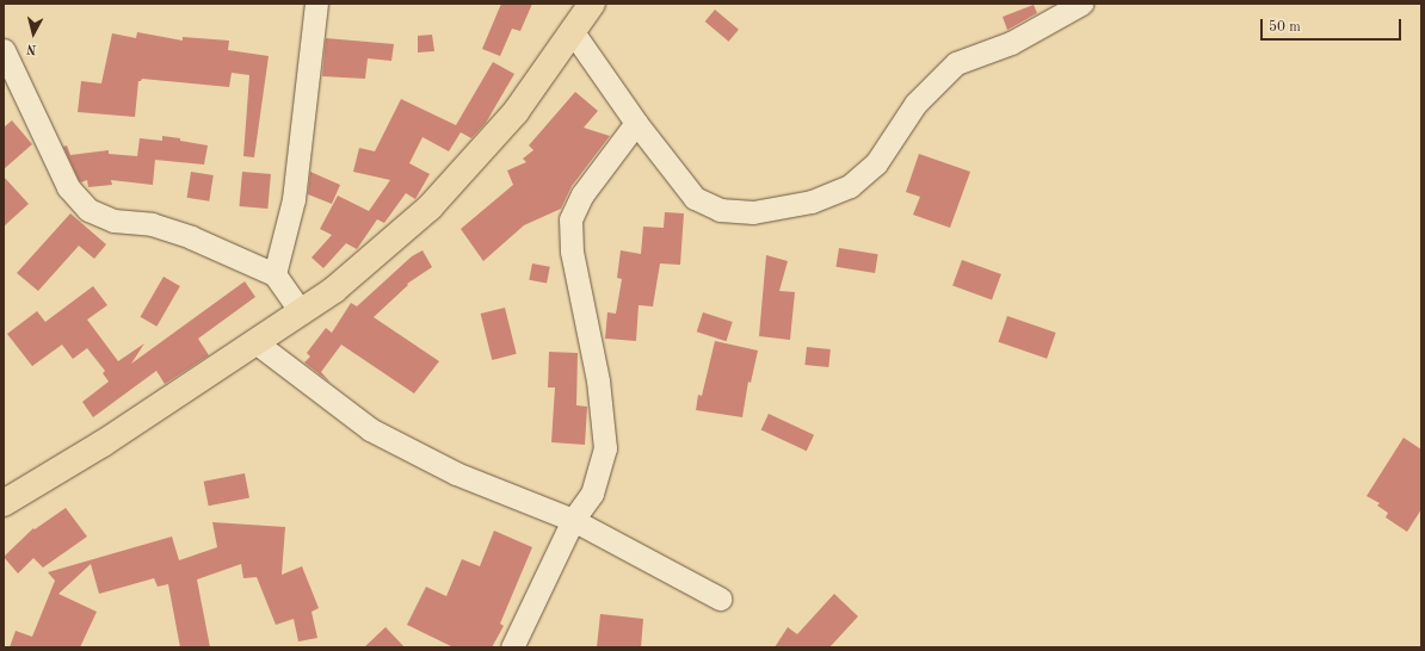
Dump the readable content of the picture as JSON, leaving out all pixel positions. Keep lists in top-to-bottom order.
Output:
{
  "scale_bar": "50 m",
  "north": "bottom"
}
